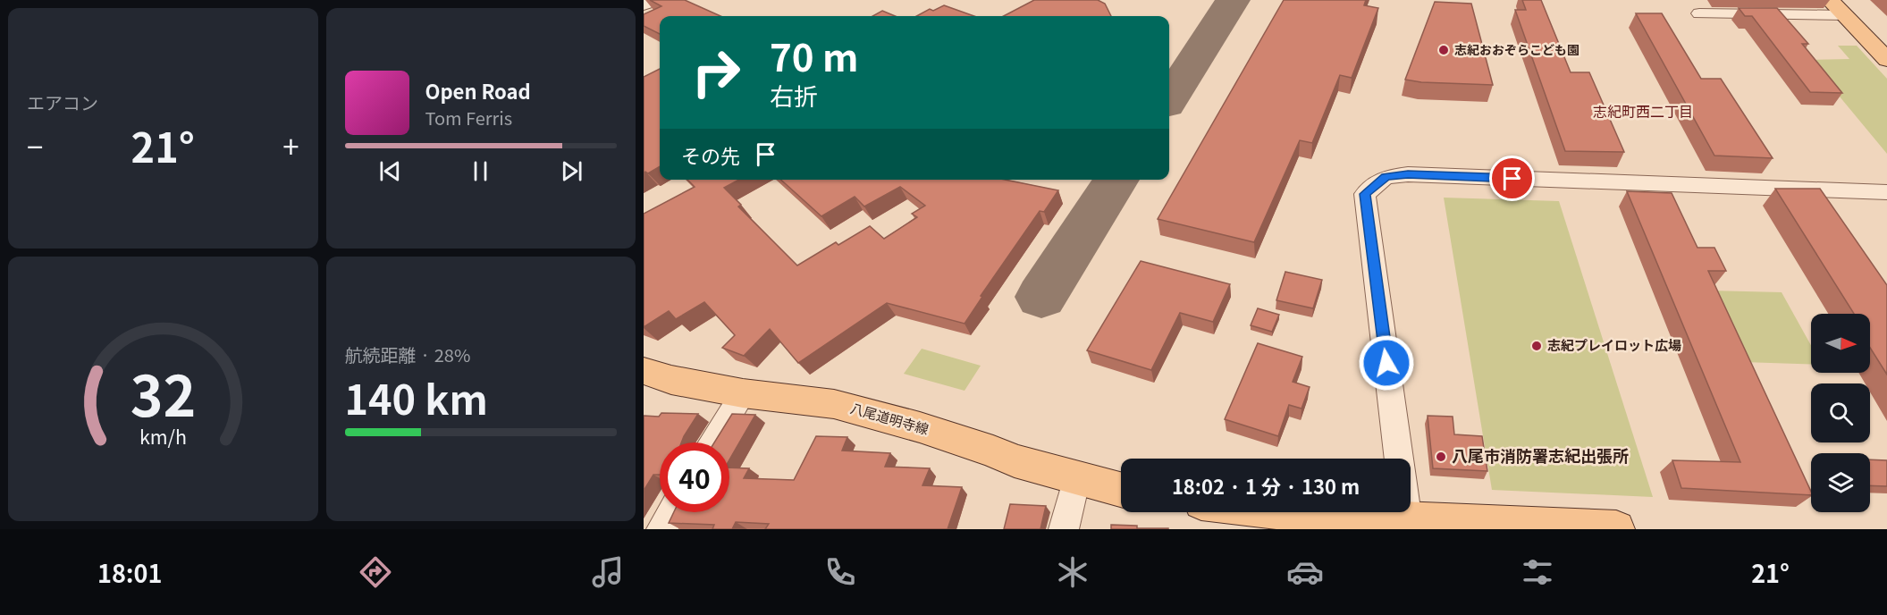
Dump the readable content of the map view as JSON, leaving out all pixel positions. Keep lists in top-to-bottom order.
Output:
{
  "streets": {
    "main road": ["八尾道明寺線"]
  },
  "districts": ["志紀町西二丁目"],
  "places": ["志紀おおぞらこども園", "志紀プレイロット広場", "八尾市消防署志紀出張所"],
  "north": "right",
  "page": {
    "tile": [
      "エアコン",
      ["航続距離 · 28%", "140 km"]
    ],
    "turn": ["70 m", "右折"],
    "song": ["Open Road", "Tom Ferris"],
    "heat": ["−", "21°", "+"],
    "then": "その先",
    "limit": "40",
    "trip": "18:02 · 1 分 · 130 m",
    "tabs": ["18:01", "21°"],
    "gauge": ["32", "km/h"]
  }
}
